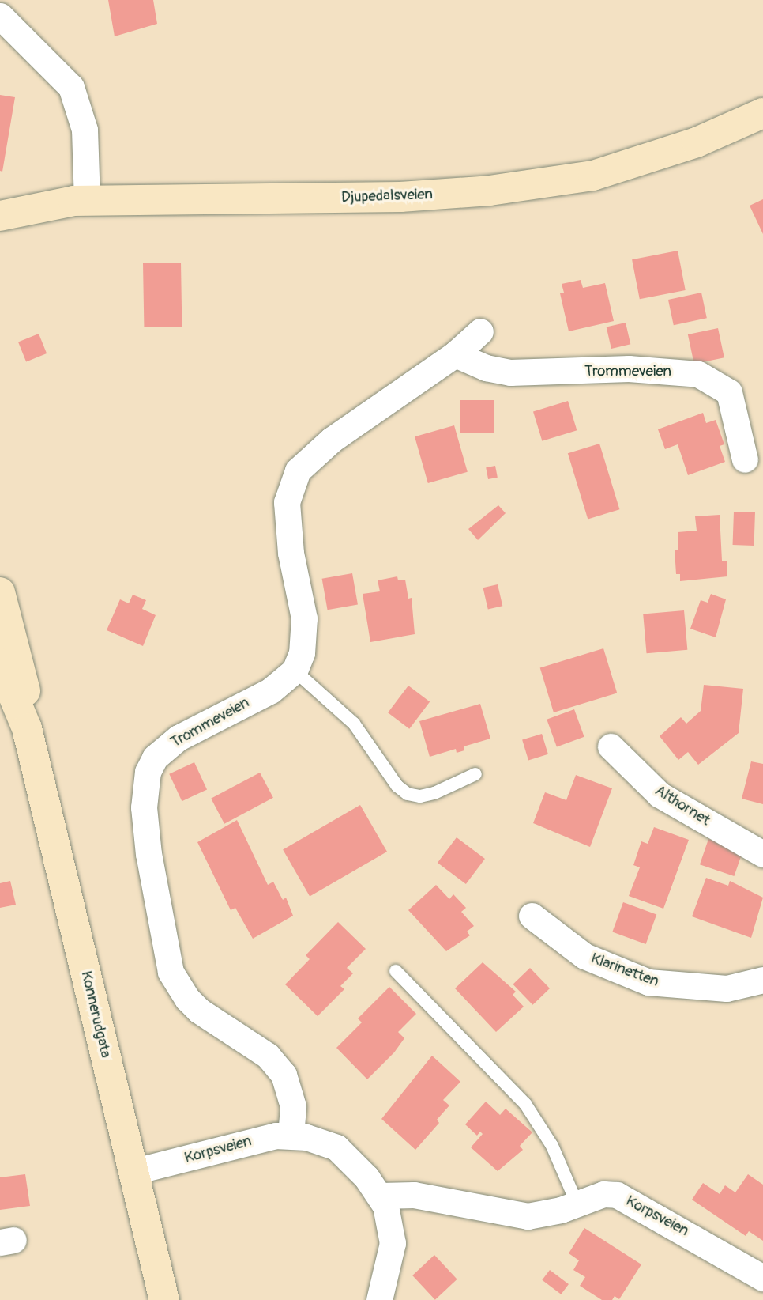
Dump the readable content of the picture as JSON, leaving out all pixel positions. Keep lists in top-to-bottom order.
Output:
{
  "streets": {
    "main road": ["Djupedalsveien", "Konnerudgata"],
    "street": [
      "Trommeveien",
      "Althornet",
      "Klarinetten",
      "Korpsveien"
    ]
  },
  "crossings": [
    ["Trommeveien", "Korpsveien"],
    ["Konnerudgata", "Korpsveien"]
  ]
}
